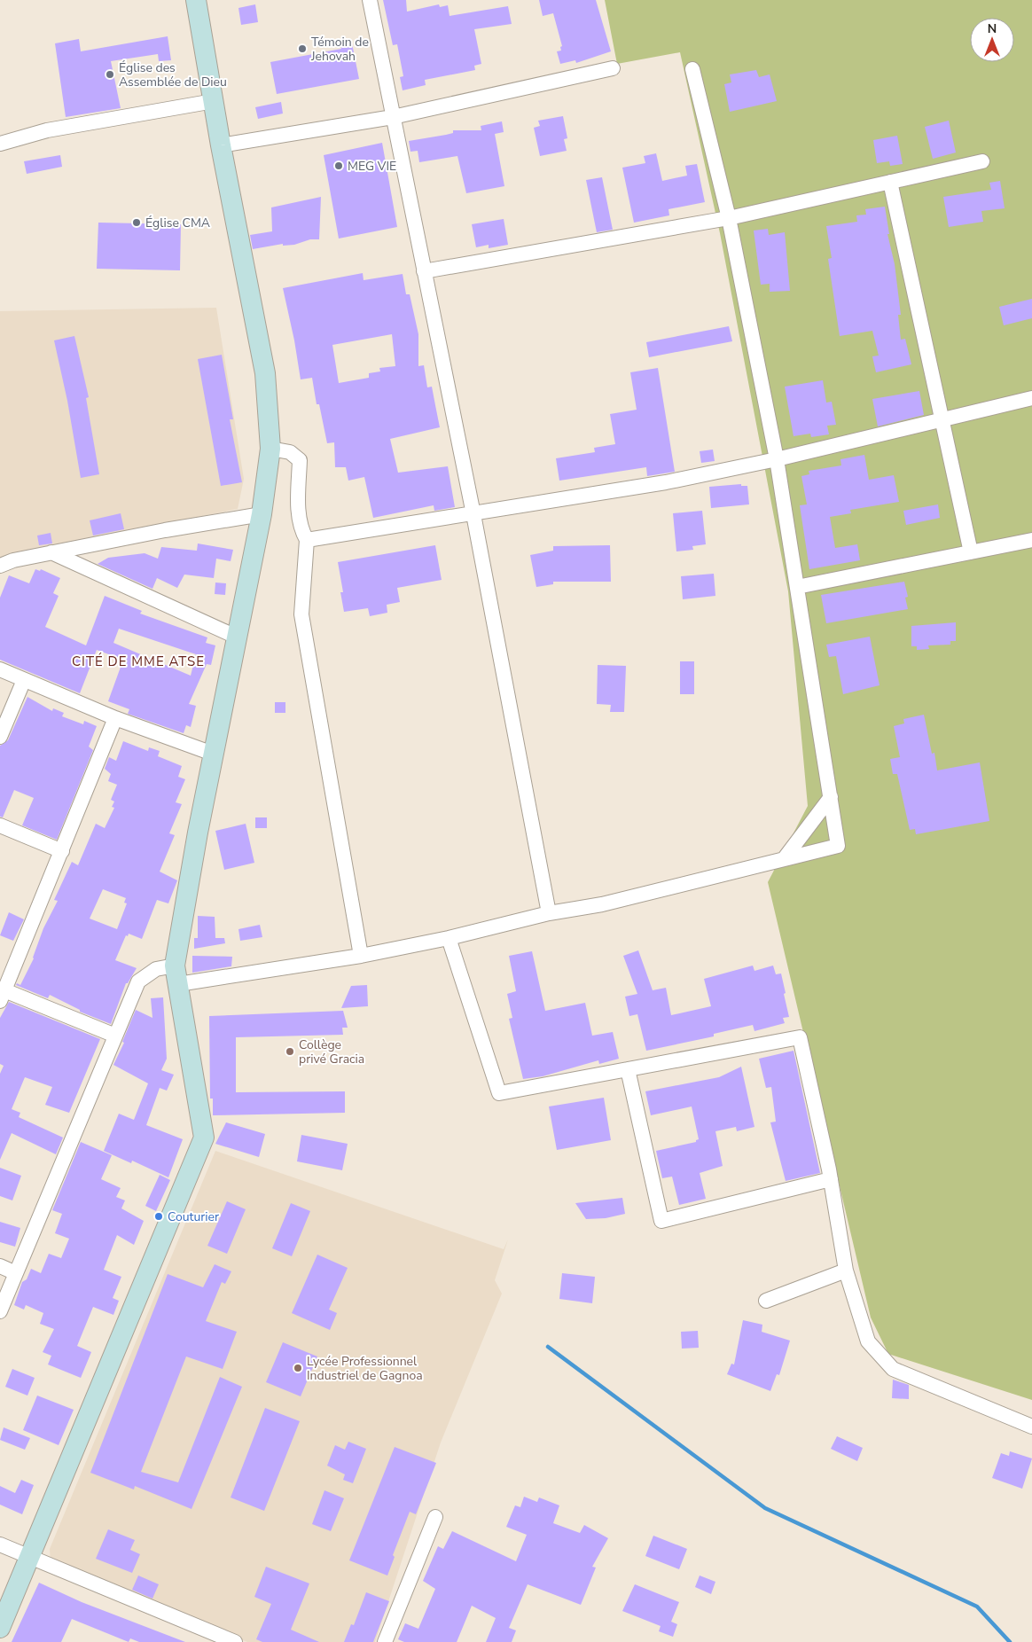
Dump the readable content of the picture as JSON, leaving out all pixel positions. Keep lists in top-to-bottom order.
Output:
{
  "districts": ["CITÉ DE MME ATSE"],
  "places": [
    "Témoin de Jehovah",
    "Église des Assemblée de Dieu",
    "MEG VIE",
    "Église CMA",
    "Collège privé Gracia",
    "Couturier",
    "Lycée Professionnel Industriel de Gagnoa"
  ],
  "north": "top"
}
